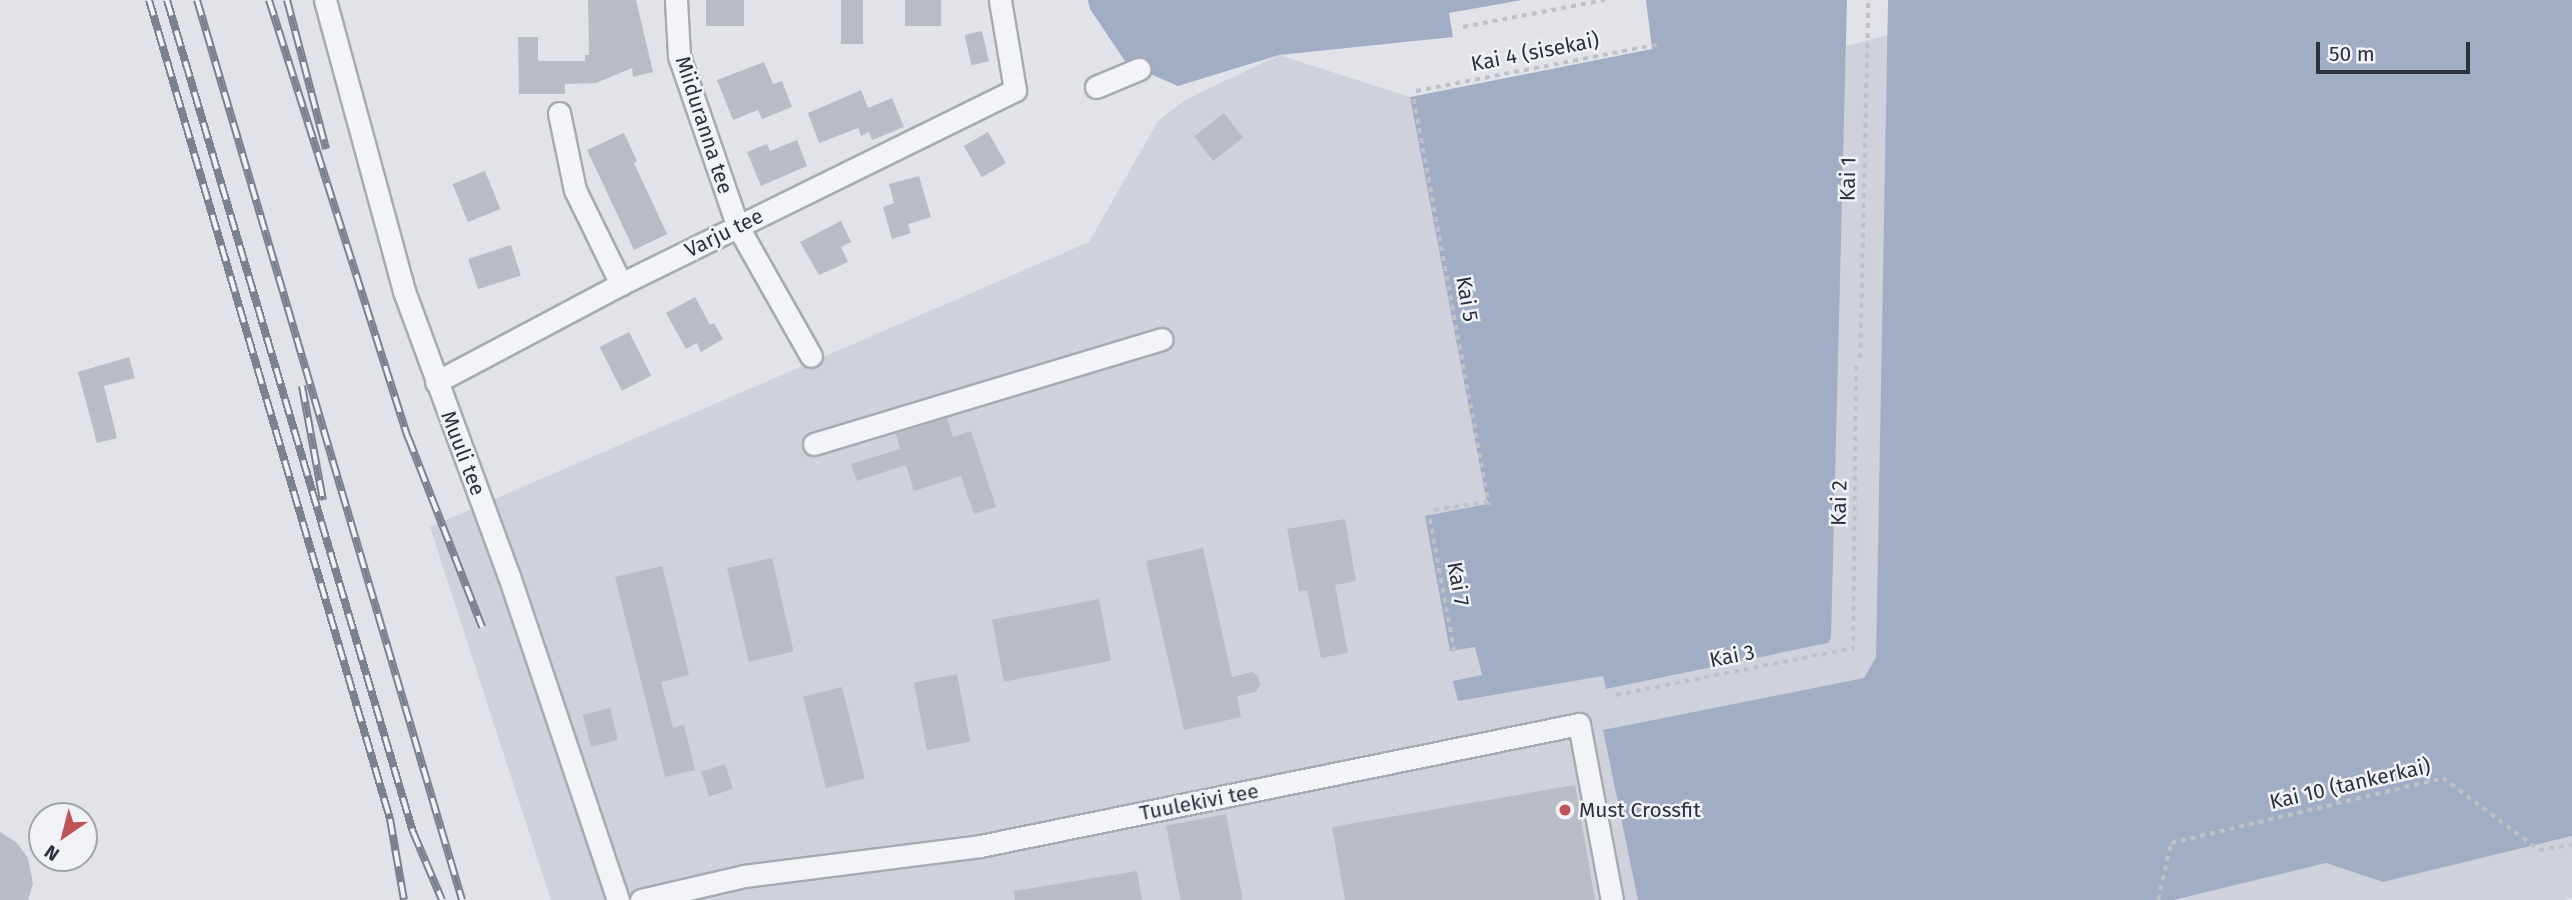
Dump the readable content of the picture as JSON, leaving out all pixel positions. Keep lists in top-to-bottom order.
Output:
{
  "streets": {
    "street": [
      "Miiduranna tee",
      "Varju tee",
      "Muuli tee",
      "Tuulekivi tee"
    ],
    "path": [
      "Kai 4 (sisekai)",
      "Kai 1",
      "Kai 5",
      "Kai 2",
      "Kai 7",
      "Kai 3",
      "Kai 10 (tankerkai)"
    ]
  },
  "crossings": [
    ["Miiduranna tee", "Varju tee"],
    ["Varju tee", "Muuli tee"]
  ],
  "places": ["Must Crossfit"],
  "scale_bar": "50 m",
  "north": "bottom left"
}
